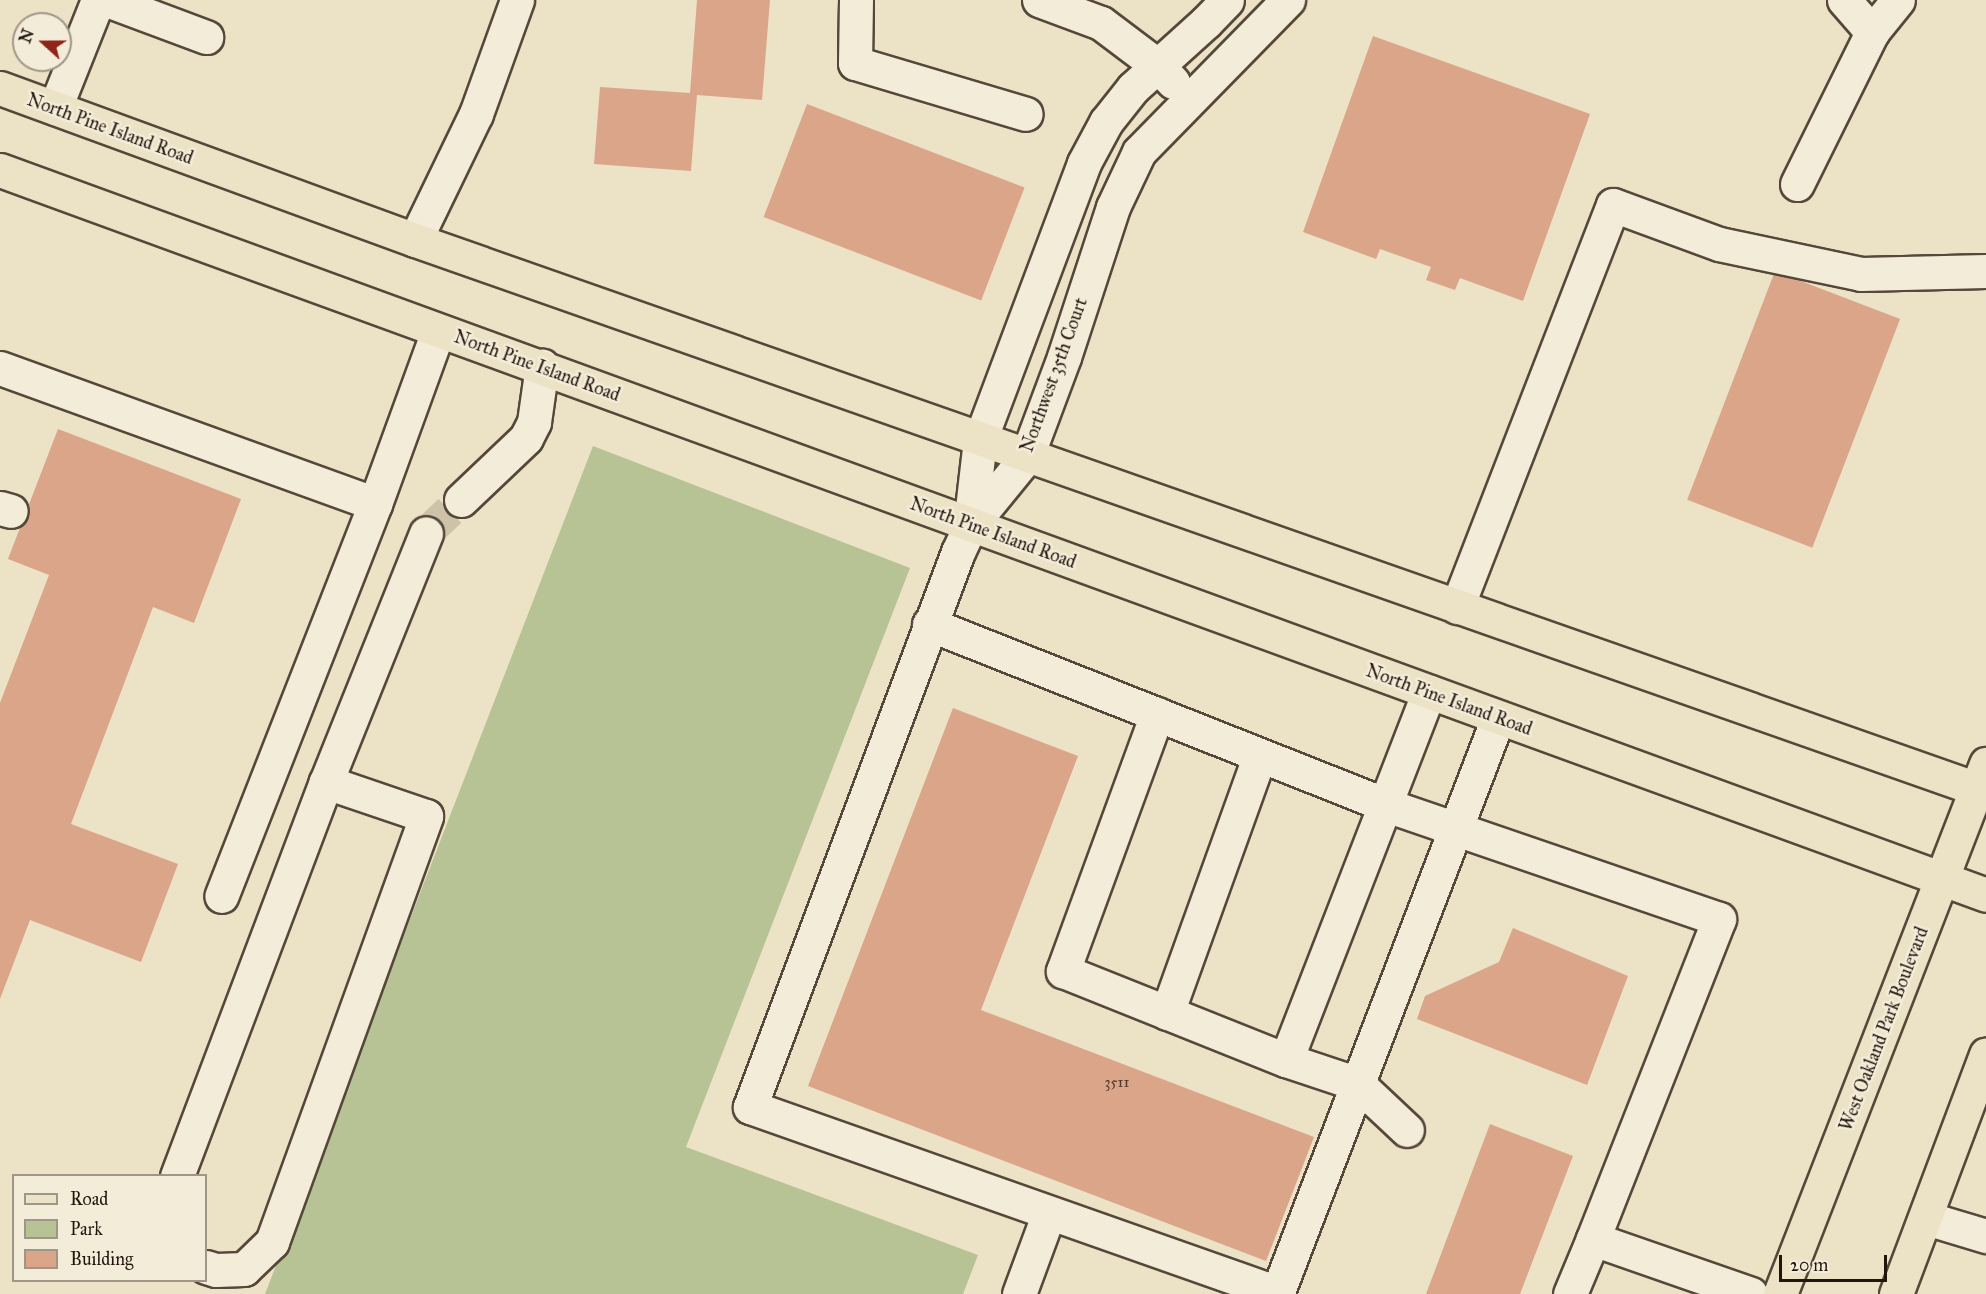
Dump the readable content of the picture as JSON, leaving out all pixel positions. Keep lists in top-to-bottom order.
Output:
{
  "streets": {
    "main road": ["North Pine Island Road", "West Oakland Park Boulevard"],
    "street": ["Northwest 35th Court"]
  },
  "crossings": [
    ["North Pine Island Road", "Northwest 35th Court"],
    ["North Pine Island Road", "West Oakland Park Boulevard"]
  ],
  "house_numbers": ["3511"],
  "legend": ["Road", "Park", "Building"],
  "scale_bar": "20 m",
  "north": "left"
}
